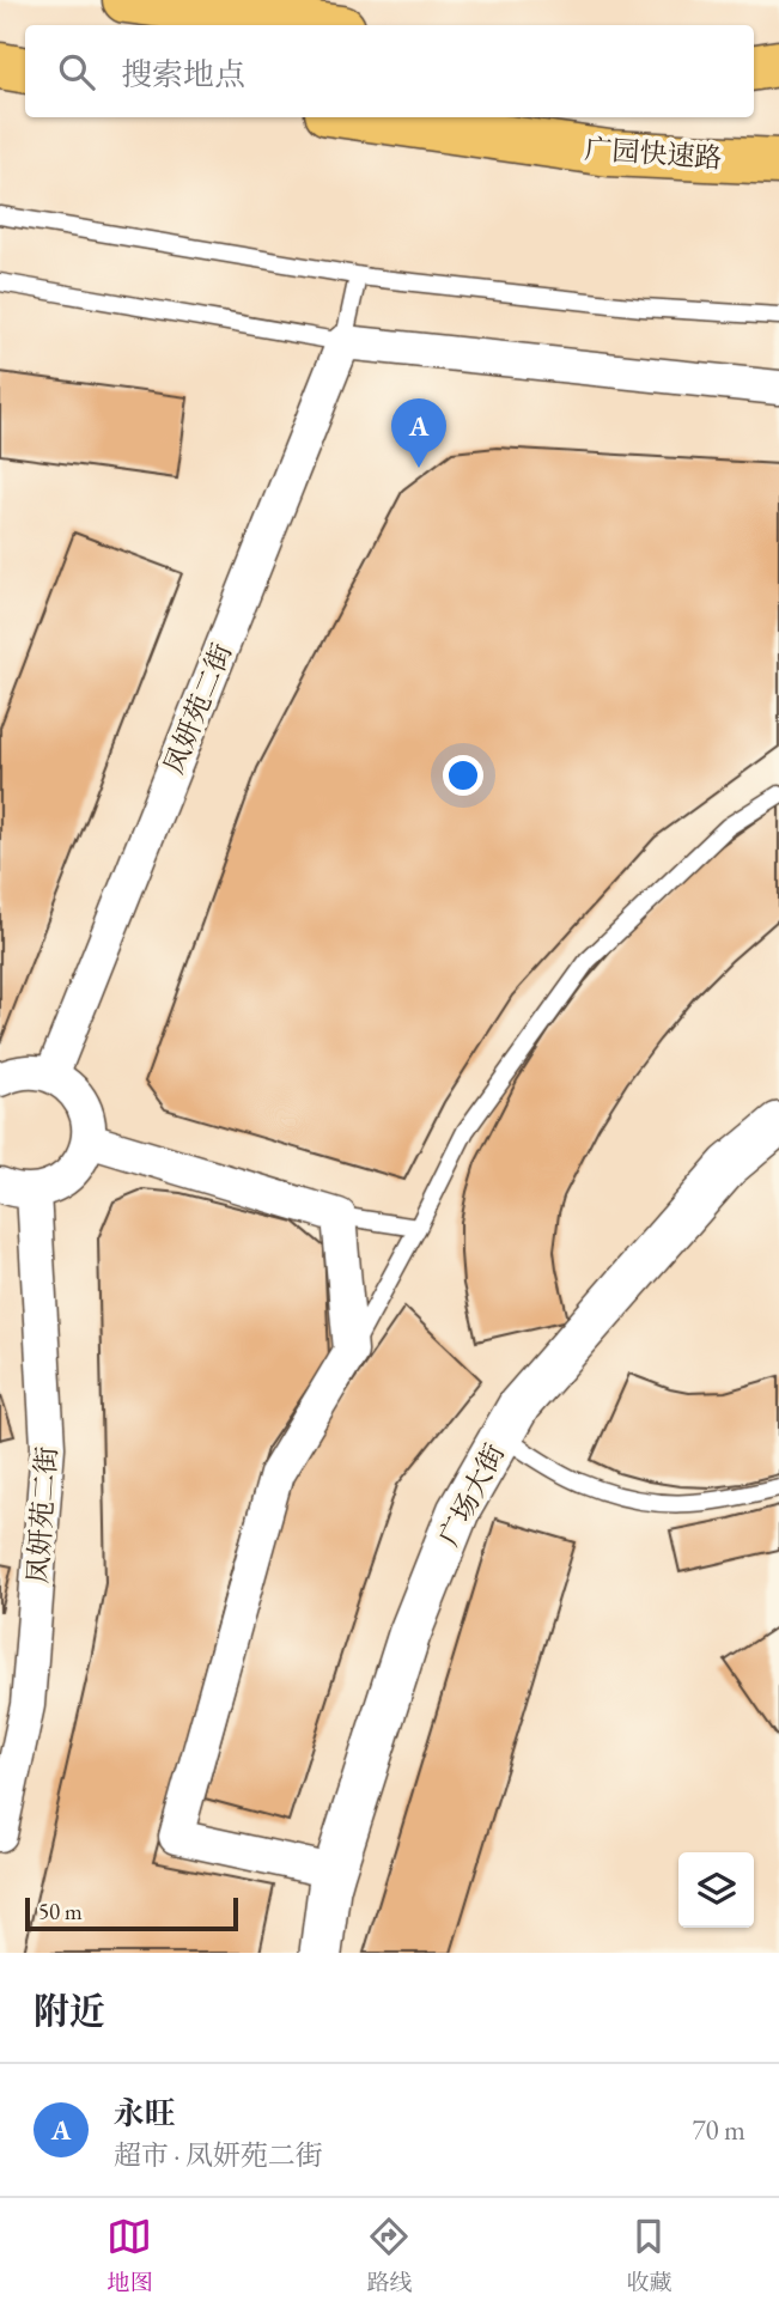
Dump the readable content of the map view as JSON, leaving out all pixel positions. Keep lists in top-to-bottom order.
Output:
{
  "streets": {
    "highway": ["广园快速路"],
    "street": ["凤妍苑二街", "广场大街"]
  },
  "scale_bar": "50 m",
  "page": {
    "search": "搜索地点",
    "pins": "A",
    "scale": "50 m",
    "heading": "附近",
    "list": [
      {
        "mark": "A",
        "name": "永旺",
        "note": "超市 · 凤妍苑二街",
        "value": "70 m"
      }
    ],
    "nav": ["地图", "路线", "收藏"]
  }
}
